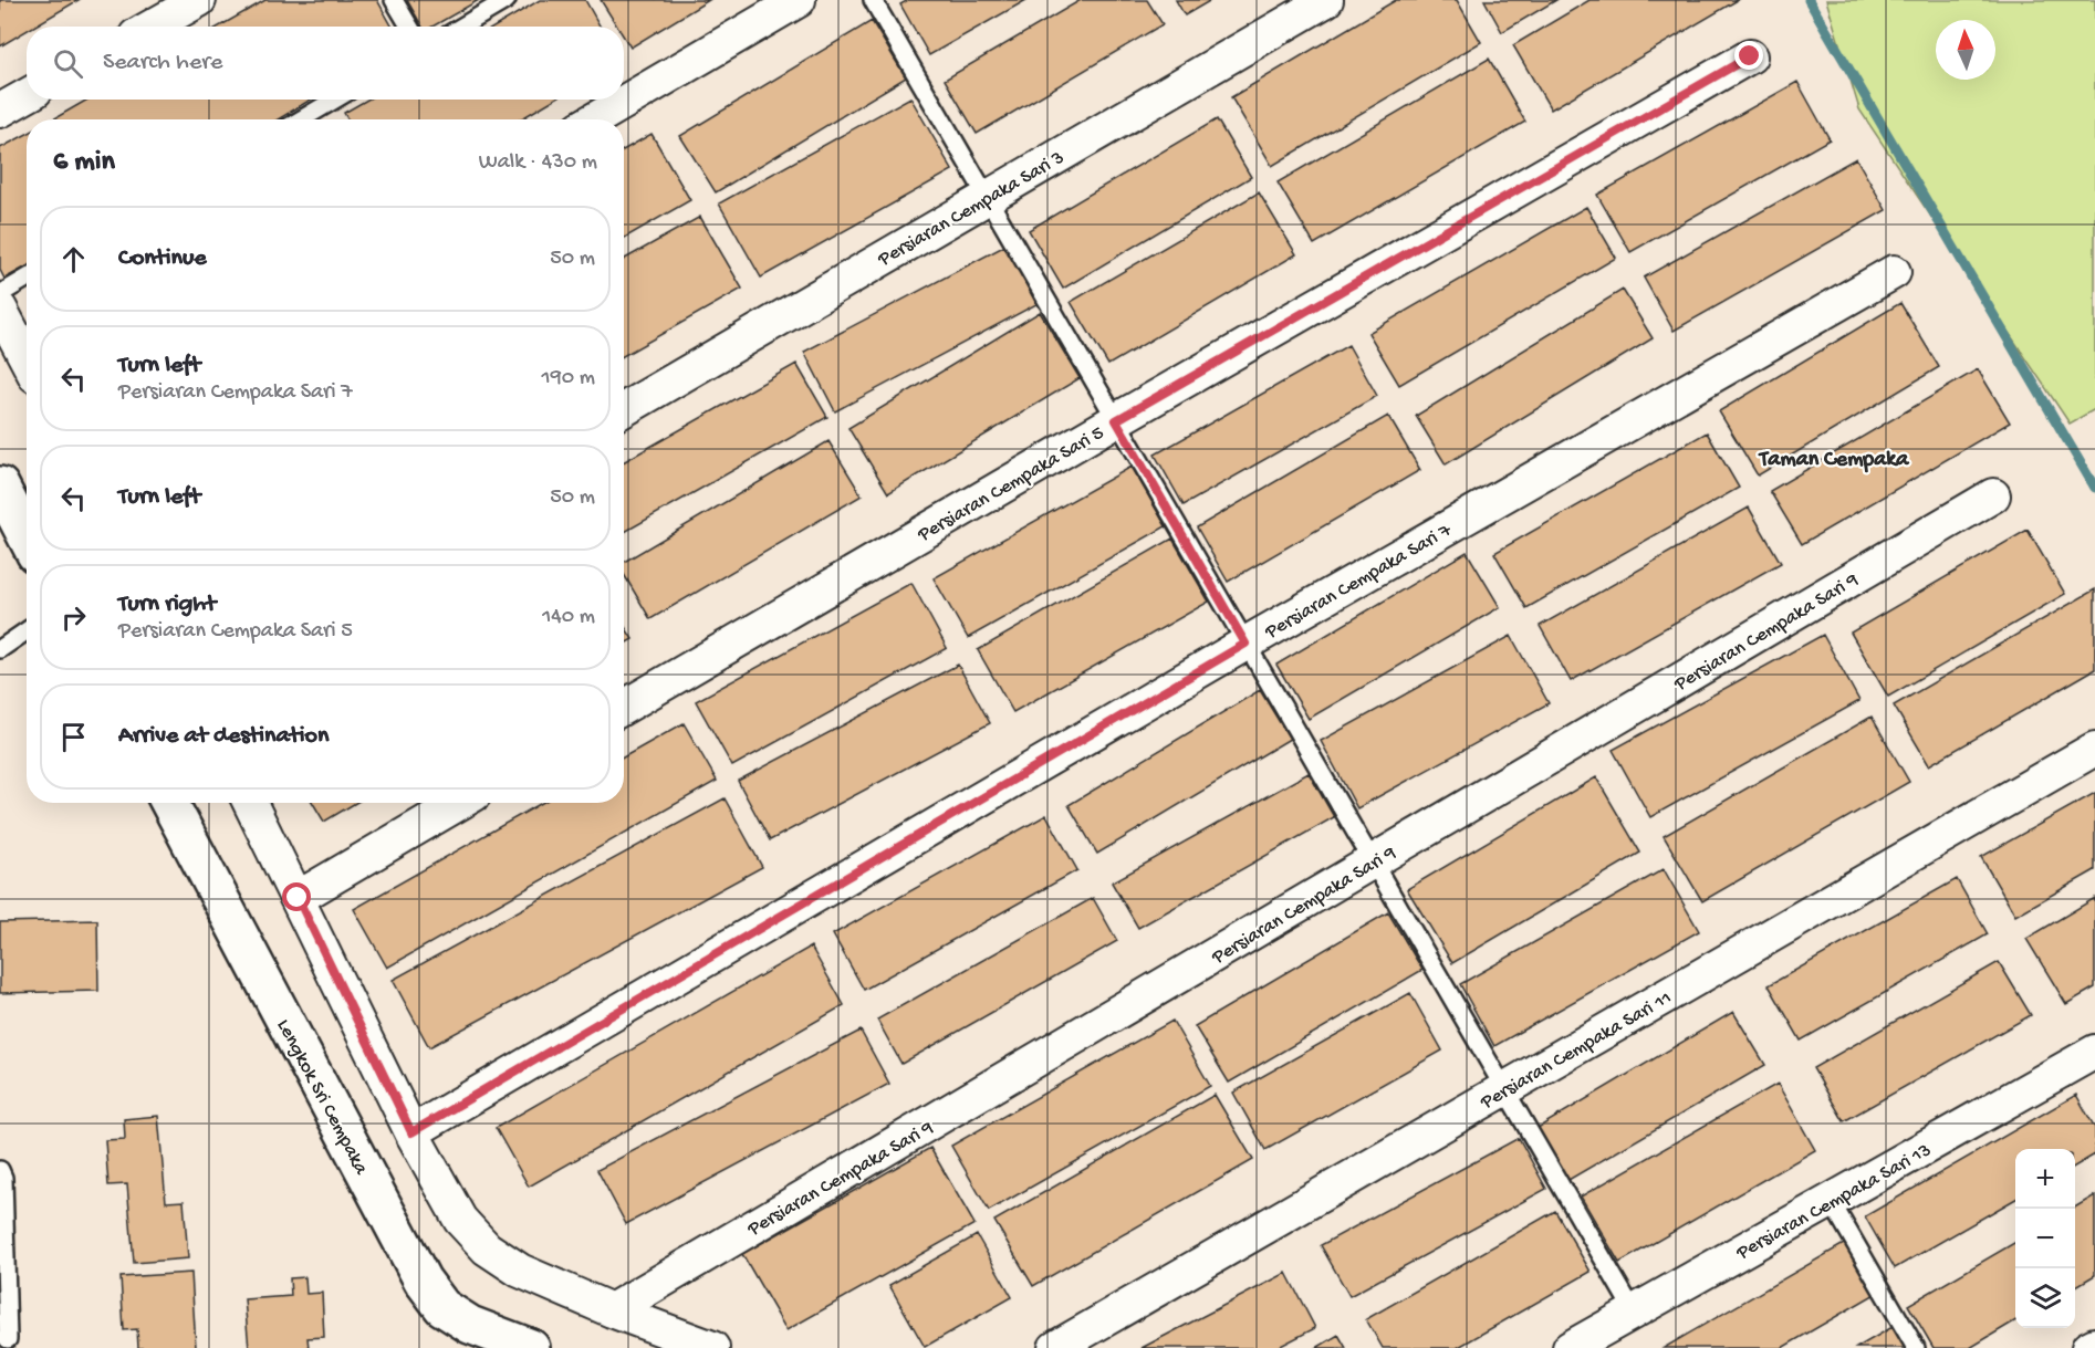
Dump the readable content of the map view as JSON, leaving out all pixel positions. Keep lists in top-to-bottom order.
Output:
{
  "streets": {
    "street": [
      "Persiaran Cempaka Sari 3",
      "Persiaran Cempaka Sari 5",
      "Persiaran Cempaka Sari 7",
      "Persiaran Cempaka Sari 9",
      "Persiaran Cempaka Sari 11",
      "Lengkok Sri Cempaka",
      "Persiaran Cempaka Sari 13"
    ]
  },
  "districts": ["Taman Cempaka"],
  "north": "top",
  "page": {
    "search": "Search here",
    "heading": ["6 min", "Walk · 430 m"],
    "list": [
      ["Continue", "50 m"],
      ["Turn left", "Persiaran Cempaka Sari 7", "190 m"],
      ["Turn left", "50 m"],
      ["Turn right", "Persiaran Cempaka Sari 5", "140 m"],
      "Arrive at destination"
    ],
    "map_buttons": ["+", "−"]
  }
}
